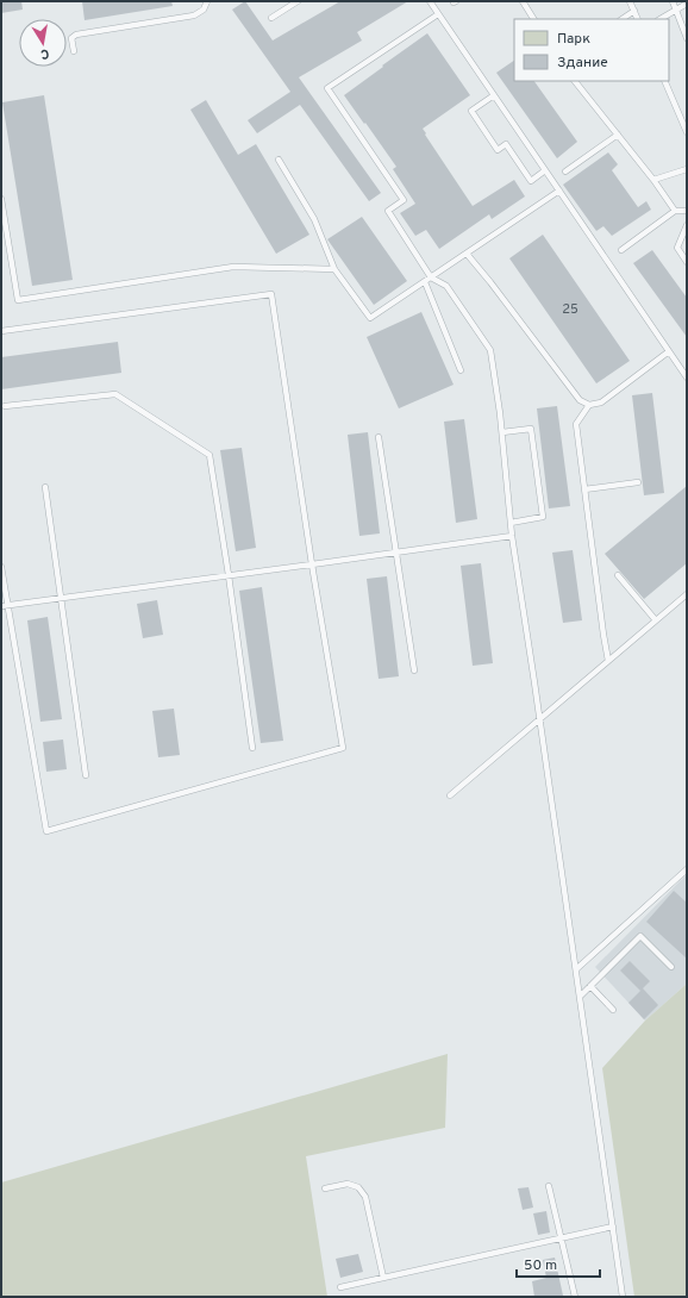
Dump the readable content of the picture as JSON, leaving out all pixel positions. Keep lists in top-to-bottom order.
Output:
{
  "house_numbers": ["25"],
  "legend": ["Парк", "Здание"],
  "scale_bar": "50 m",
  "north": "bottom"
}
